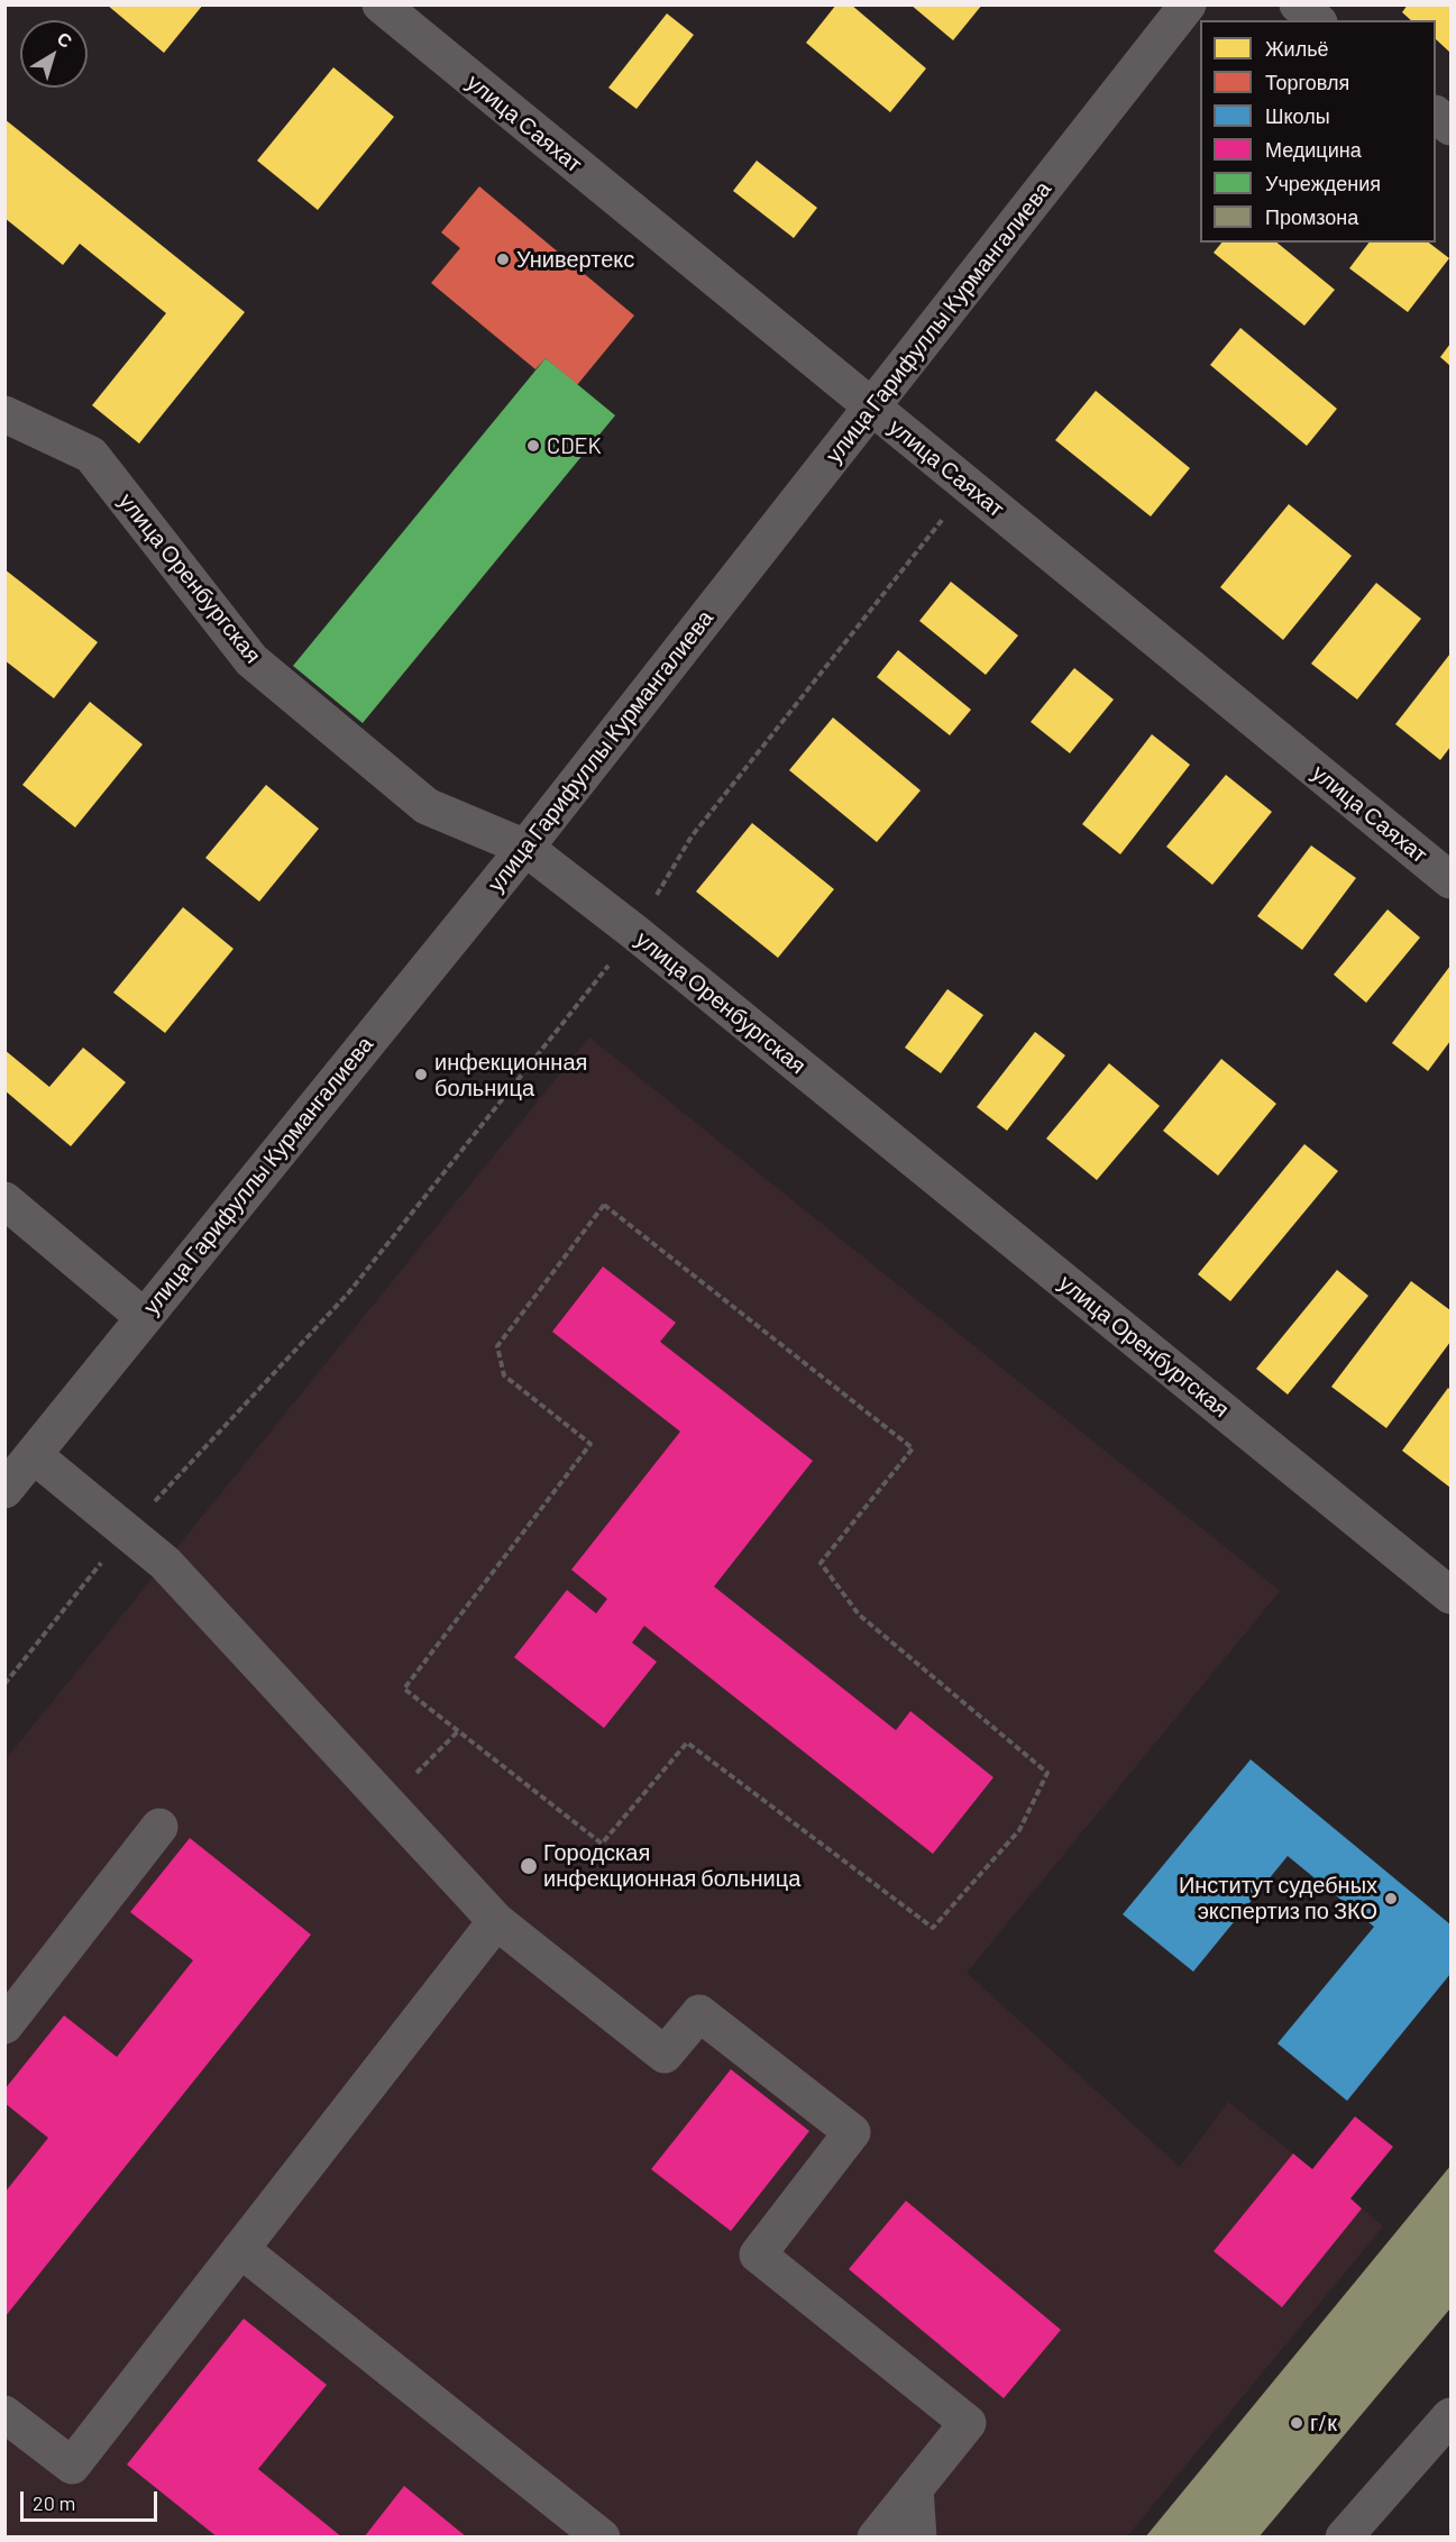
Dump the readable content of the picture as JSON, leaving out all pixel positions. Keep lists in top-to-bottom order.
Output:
{
  "streets": {
    "street": ["улица Саяхат", "улица Гарифуллы Курмангалиева", "улица Оренбургская"]
  },
  "crossings": [
    ["улица Саяхат", "улица Гарифуллы Курмангалиева"],
    ["улица Гарифуллы Курмангалиева", "улица Оренбургская"]
  ],
  "places": [
    "Универтекс",
    "CDEK",
    "инфекционная больница",
    "Городская инфекционная больница",
    "Институт судебных экспертиз по ЗКО",
    "г/к"
  ],
  "legend": [
    "Жильё",
    "Торговля",
    "Школы",
    "Медицина",
    "Учреждения",
    "Промзона"
  ],
  "scale_bar": "20 m",
  "north": "top right"
}
